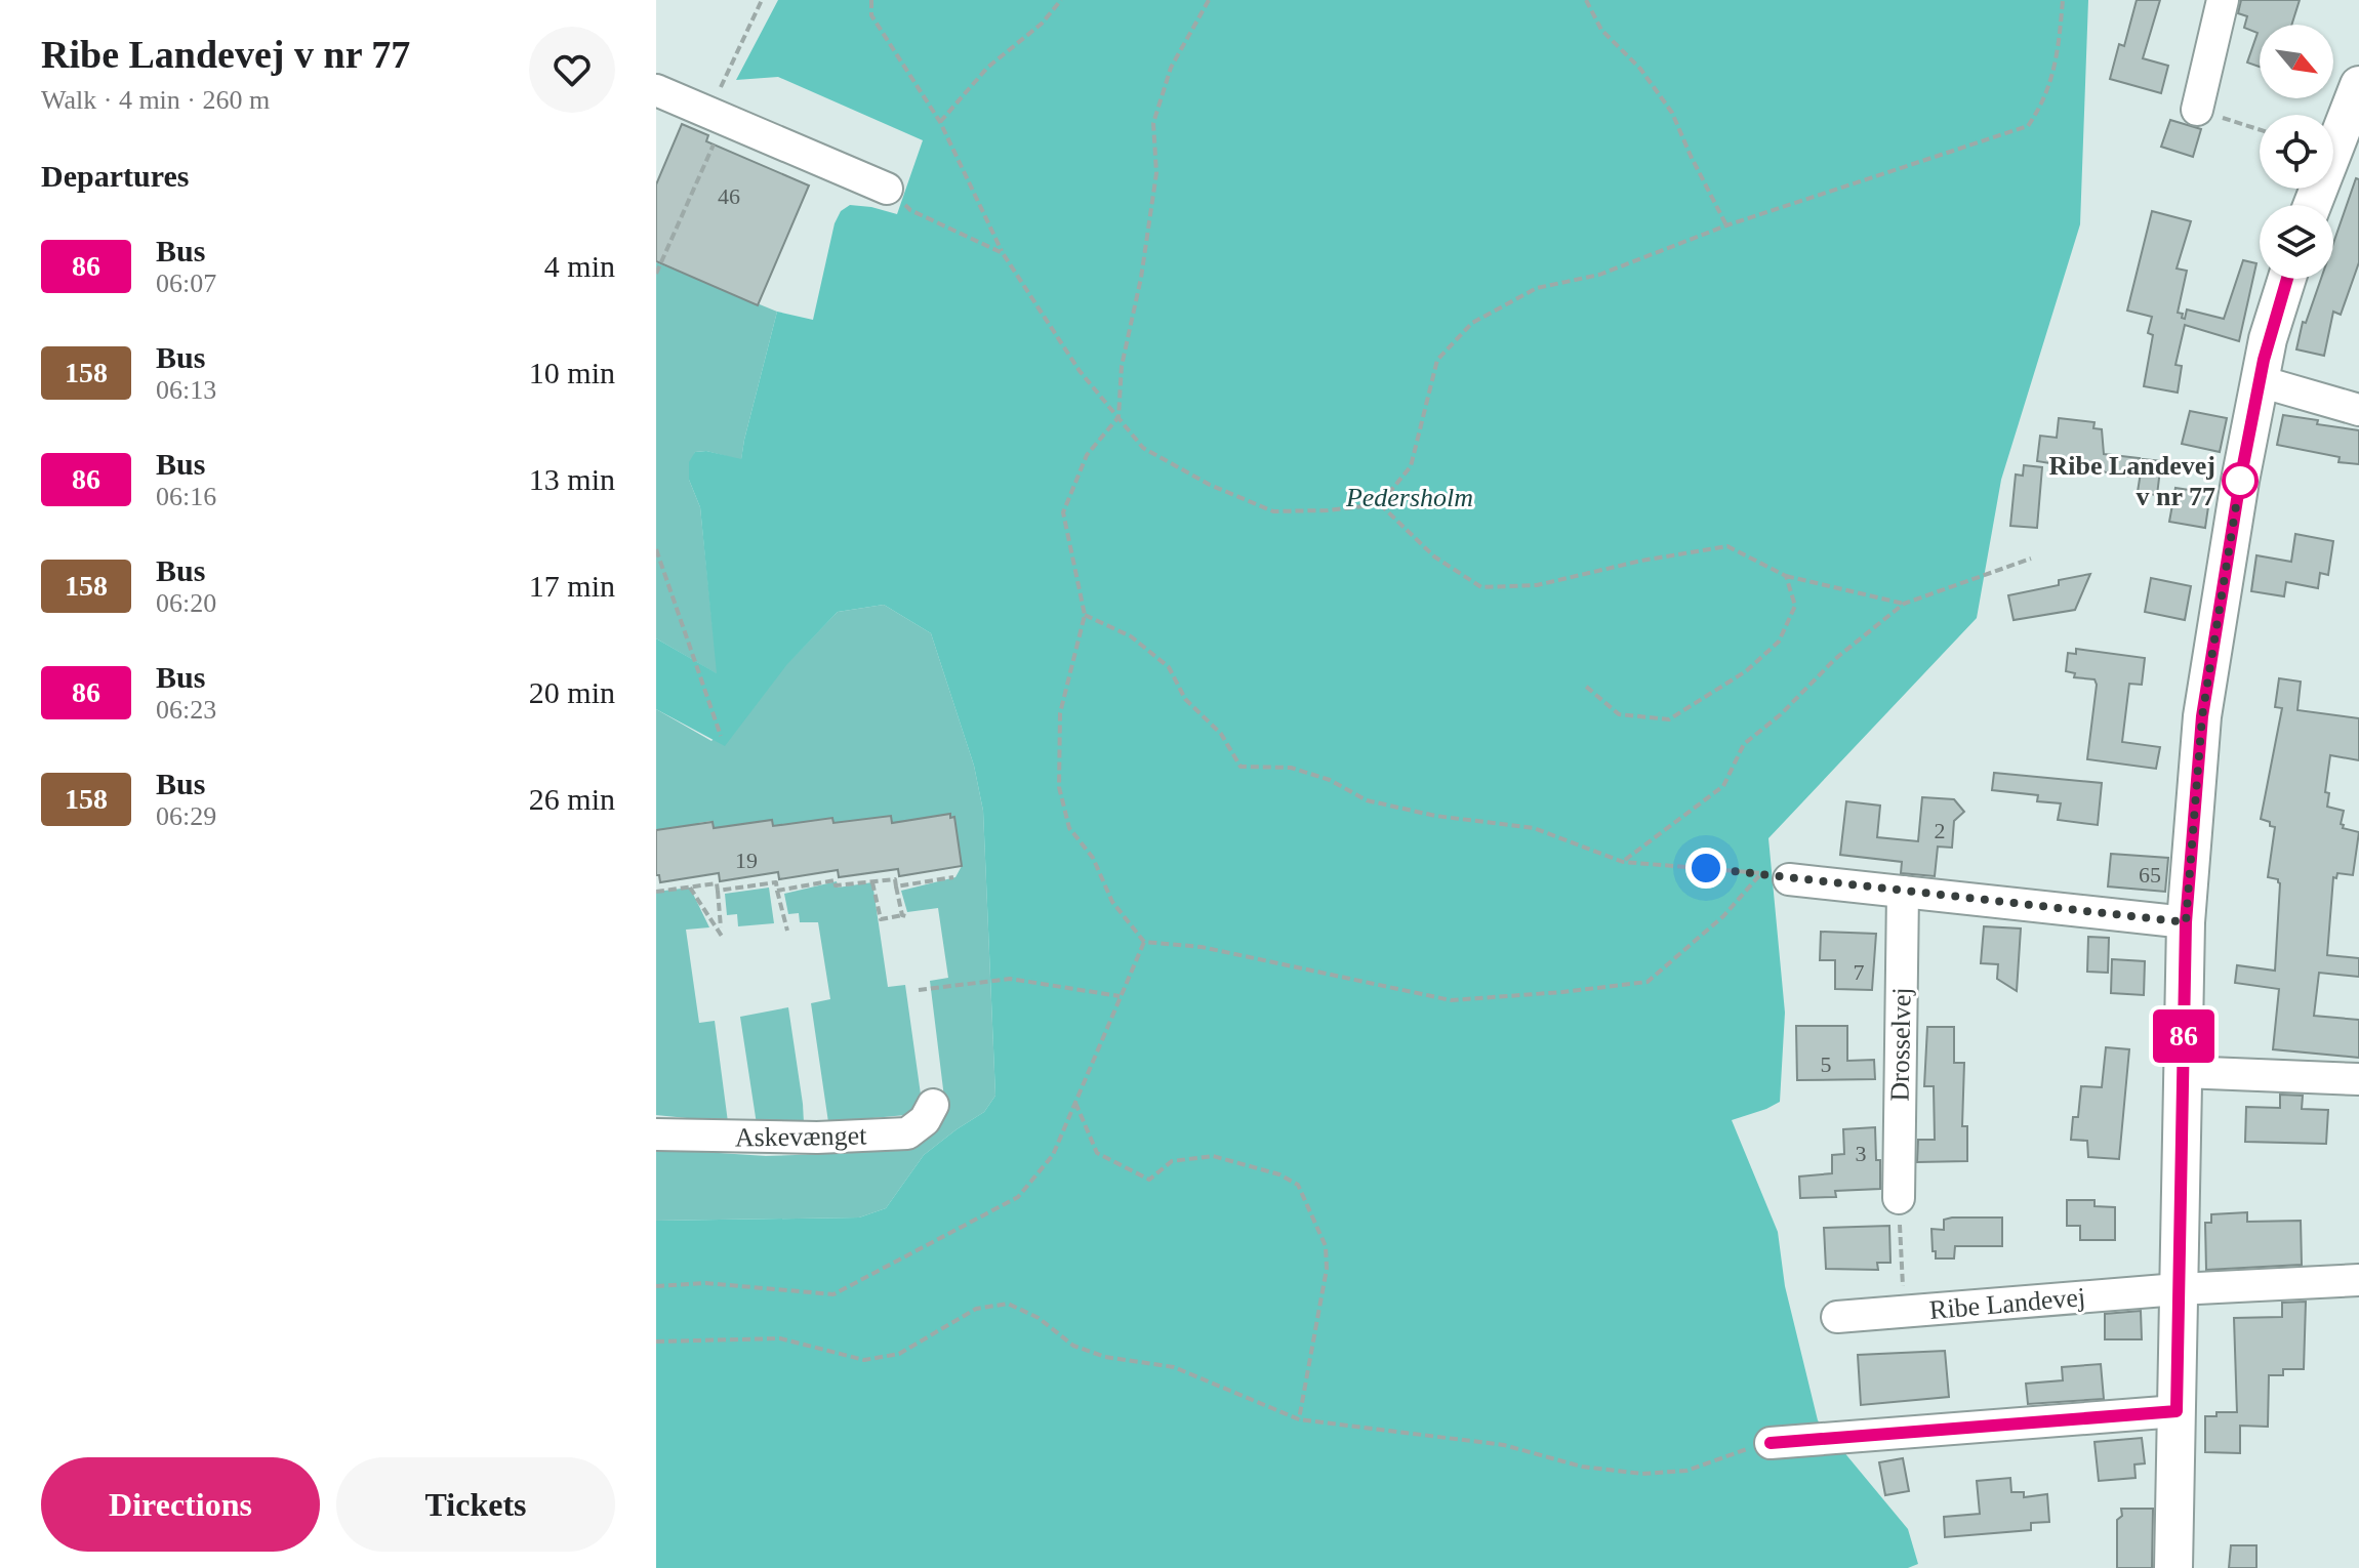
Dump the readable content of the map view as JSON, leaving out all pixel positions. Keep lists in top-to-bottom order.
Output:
{
  "streets": {
    "street": ["Drosselvej", "Askevænget", "Ribe Landevej"]
  },
  "parks": ["Pedersholm"],
  "places": ["Ribe Landevej v nr 77"],
  "lines": ["bus line 86"],
  "house_numbers": [
    "46",
    "2",
    "19",
    "65",
    "7",
    "5",
    "3"
  ],
  "north": "bottom right",
  "page": {
    "heading": [
      ["Ribe Landevej v nr 77", "Walk · 4 min · 260 m"],
      "Departures"
    ],
    "on_map": "86",
    "list": [
      {
        "mark": "86",
        "name": "Bus",
        "note": "06:07",
        "value": "4 min"
      },
      {
        "mark": "158",
        "name": "Bus",
        "note": "06:13",
        "value": "10 min"
      },
      {
        "mark": "86",
        "name": "Bus",
        "note": "06:16",
        "value": "13 min"
      },
      {
        "mark": "158",
        "name": "Bus",
        "note": "06:20",
        "value": "17 min"
      },
      {
        "mark": "86",
        "name": "Bus",
        "note": "06:23",
        "value": "20 min"
      },
      {
        "mark": "158",
        "name": "Bus",
        "note": "06:29",
        "value": "26 min"
      }
    ],
    "buttons": ["Directions", "Tickets"]
  }
}
